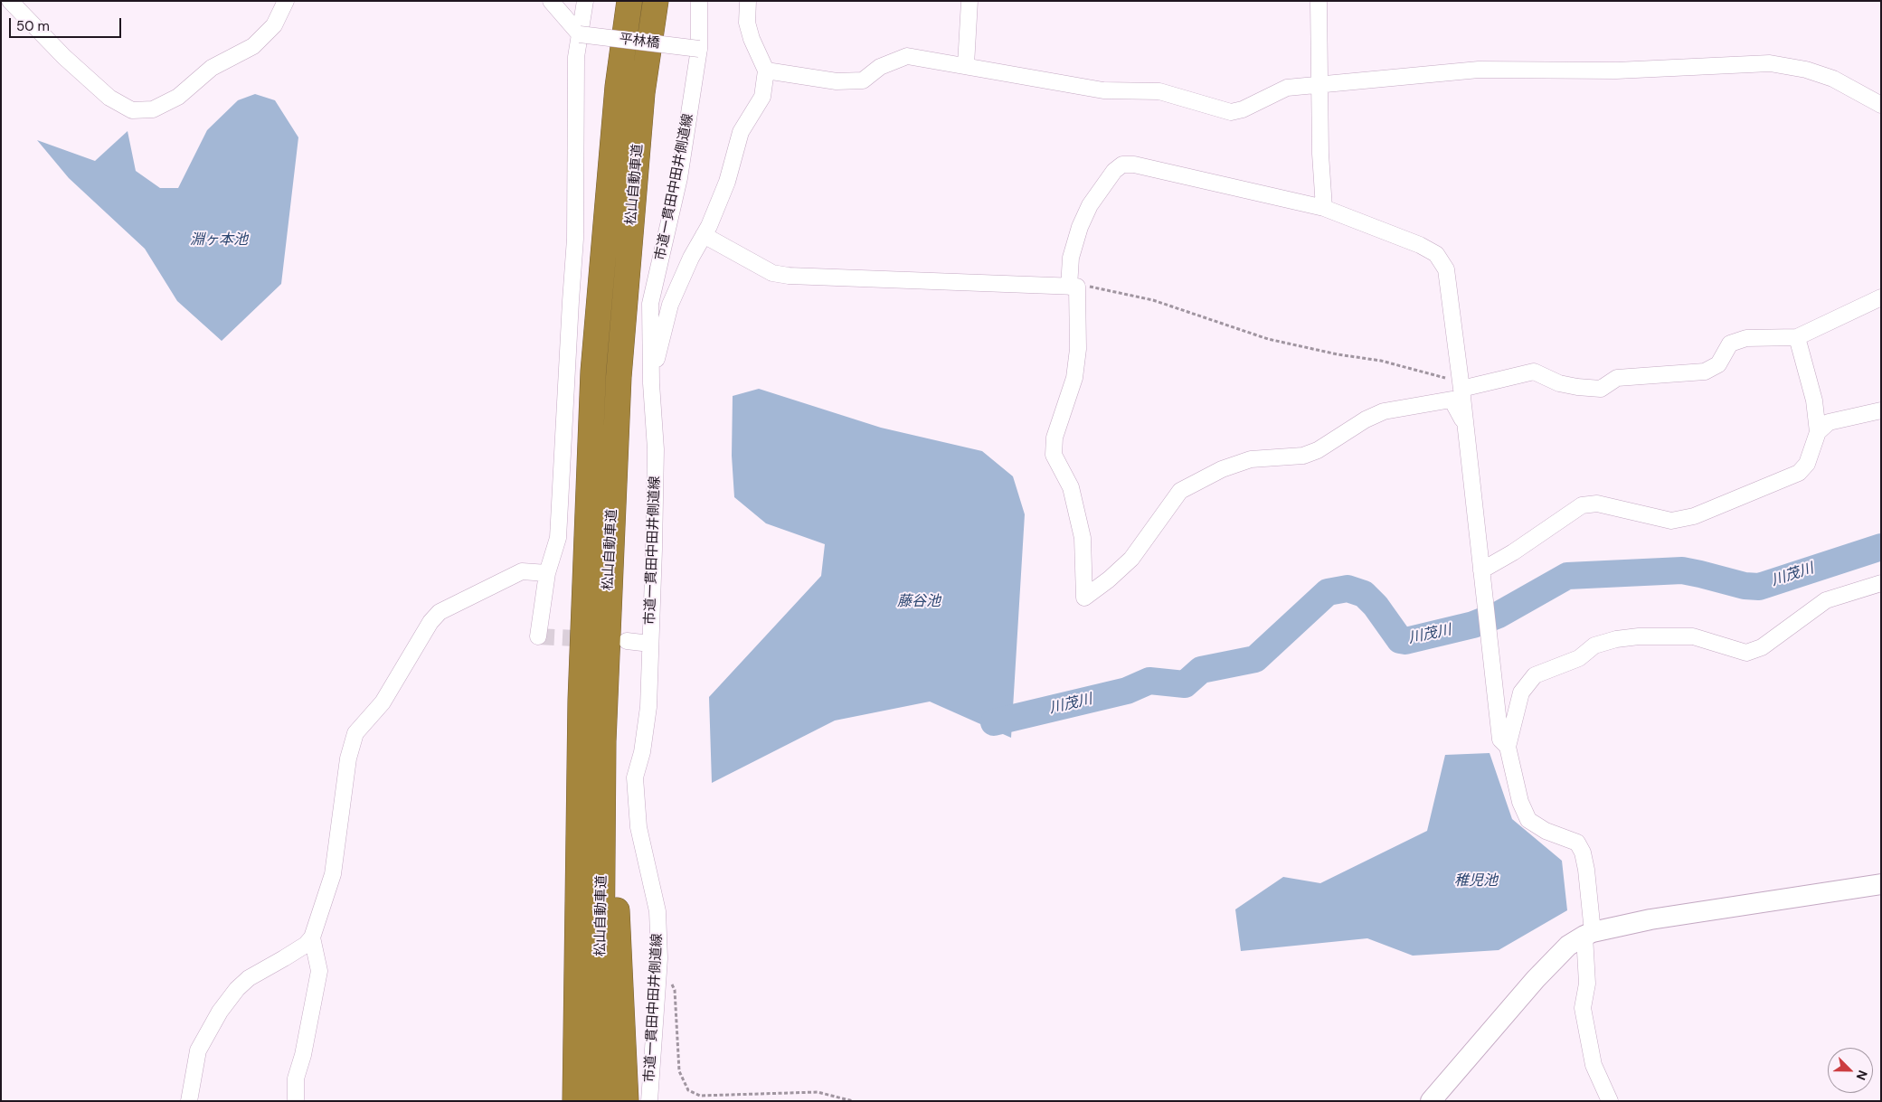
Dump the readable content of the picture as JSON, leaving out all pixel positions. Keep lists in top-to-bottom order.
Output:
{
  "streets": {
    "highway": ["松山自動車道"],
    "street": ["平林橋", "市道一貫田中田井側道線"]
  },
  "crossings": [
    ["平林橋", "市道一貫田中田井側道線"]
  ],
  "water": [
    "淵ヶ本池",
    "川茂川",
    "藤谷池",
    "稚児池"
  ],
  "scale_bar": "50 m",
  "north": "bottom right"
}
